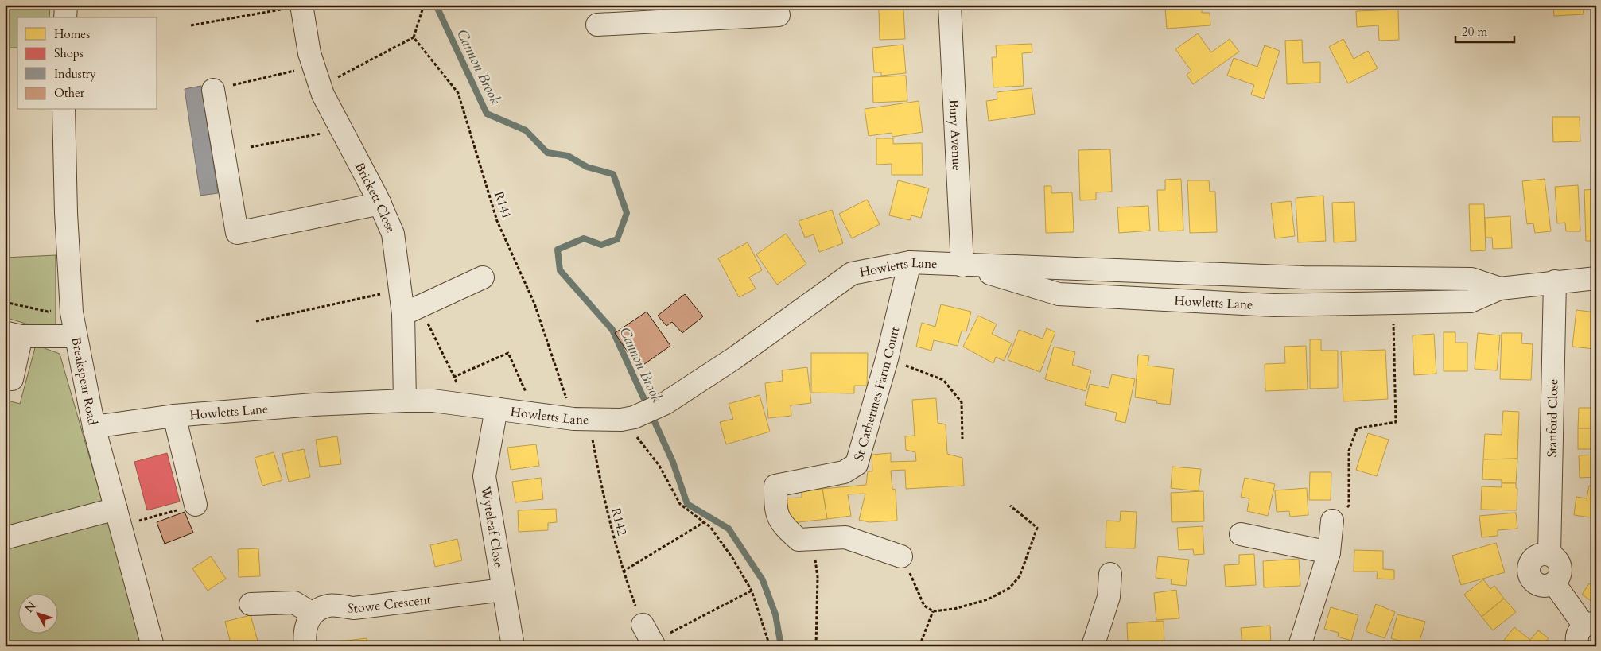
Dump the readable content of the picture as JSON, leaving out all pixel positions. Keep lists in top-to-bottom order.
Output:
{
  "streets": {
    "street": [
      "Bury Avenue",
      "Brickett Close",
      "Howletts Lane",
      "Breakspear Road",
      "St Catherines Farm Court",
      "Stanford Close",
      "Wyteleaf Close",
      "Stowe Crescent"
    ],
    "path": ["R141", "R142"]
  },
  "crossings": [
    ["Bury Avenue", "Howletts Lane"],
    ["Brickett Close", "Howletts Lane"],
    ["R141", "Howletts Lane"],
    ["R141", "R142"],
    ["Howletts Lane", "Breakspear Road"],
    ["Howletts Lane", "St Catherines Farm Court"],
    ["Howletts Lane", "Stanford Close"],
    ["Howletts Lane", "R142"],
    ["Howletts Lane", "Wyteleaf Close"],
    ["Wyteleaf Close", "Stowe Crescent"]
  ],
  "water": ["Cannon Brook"],
  "legend": [
    "Homes",
    "Shops",
    "Industry",
    "Other"
  ],
  "scale_bar": "20 m",
  "north": "top left"
}
